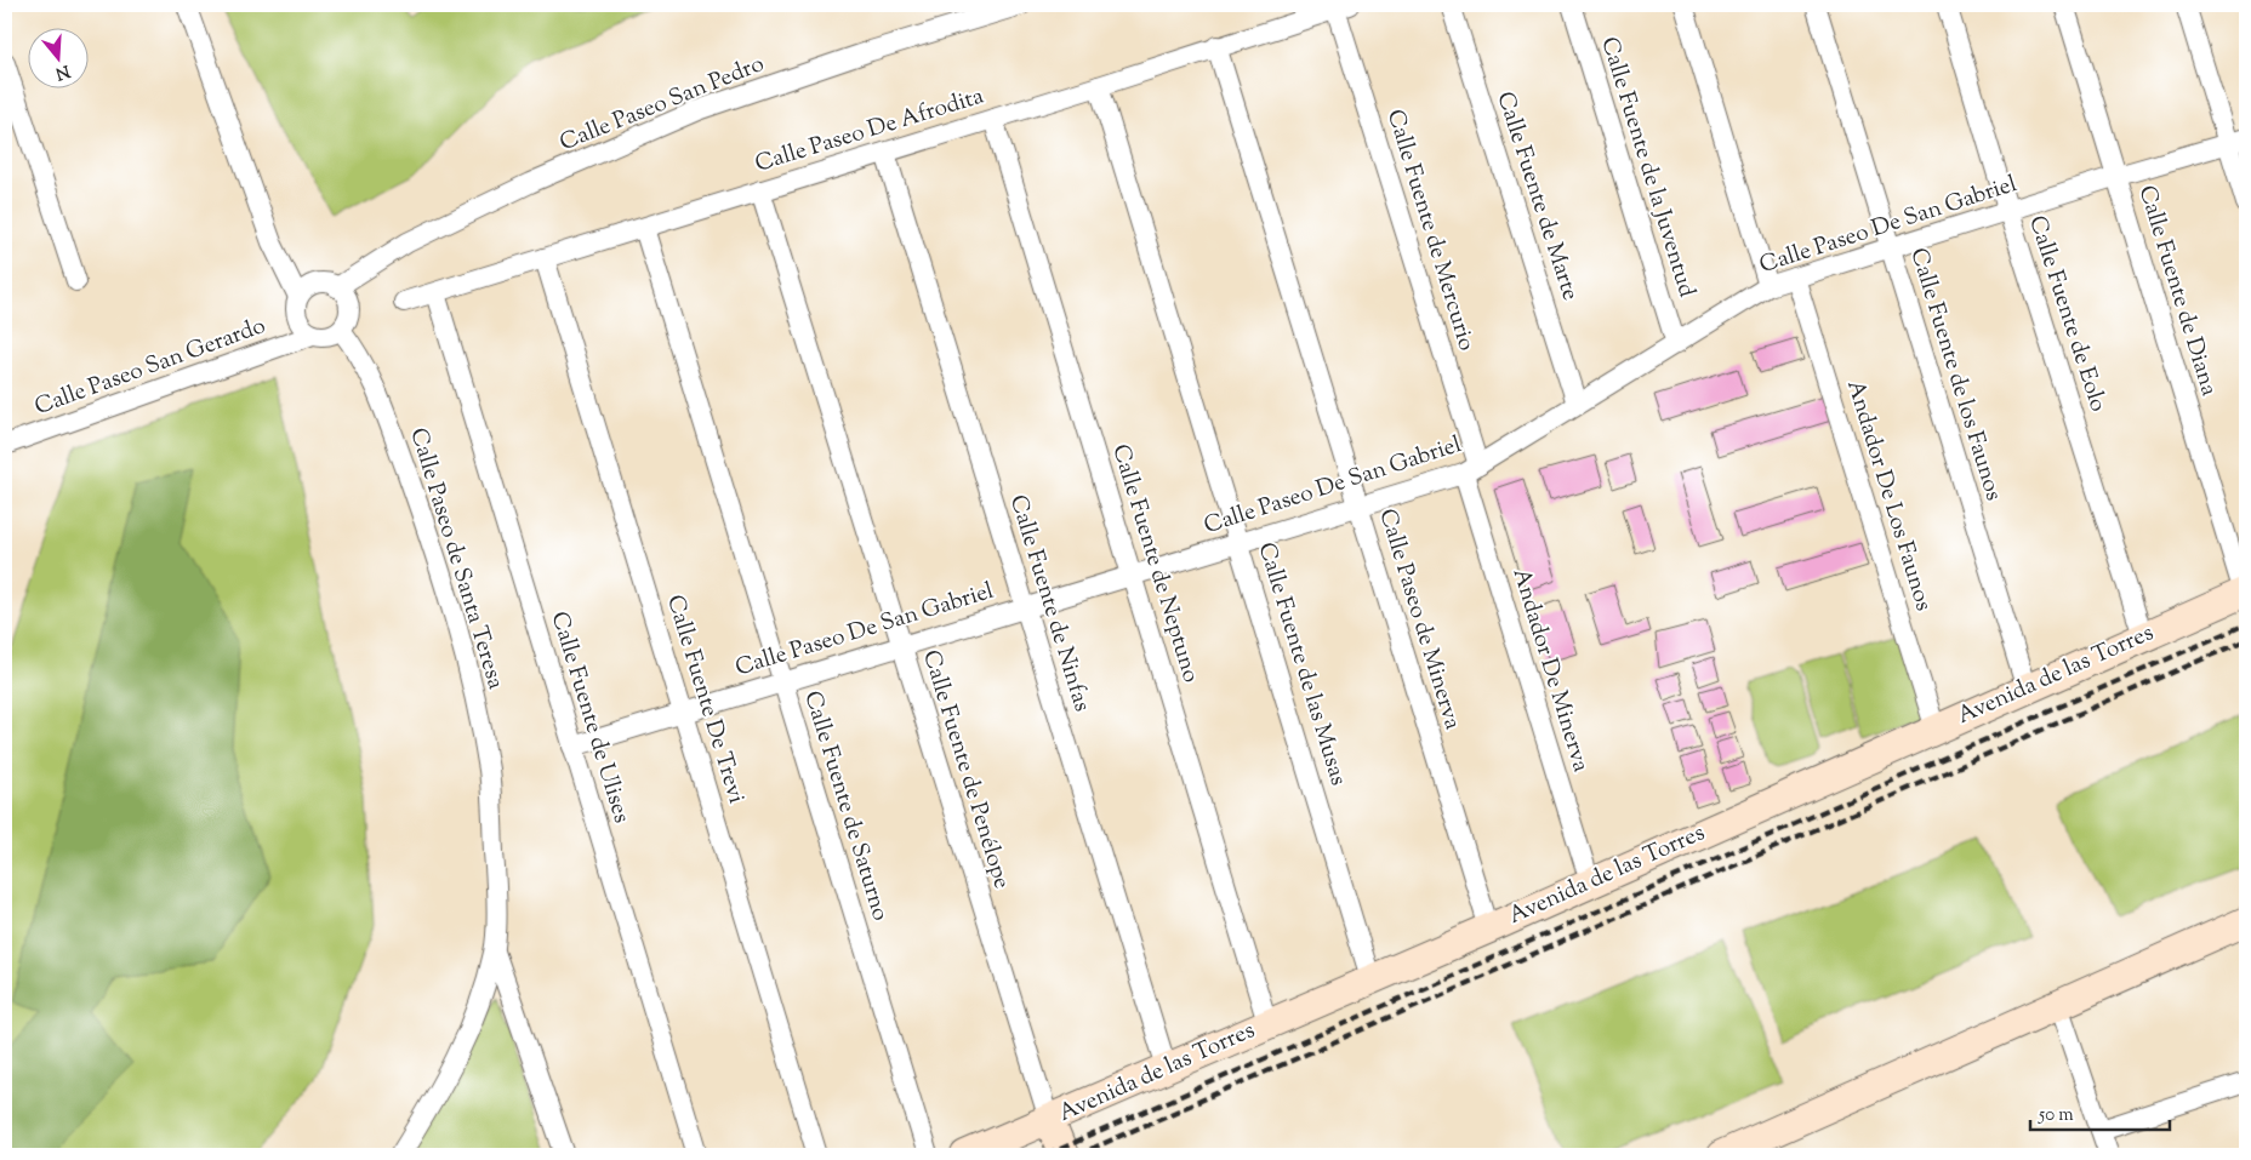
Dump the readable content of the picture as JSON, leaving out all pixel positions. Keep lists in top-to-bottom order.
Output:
{
  "streets": {
    "main road": ["Avenida de las Torres"],
    "street": [
      "Calle Paseo San Pedro",
      "Calle Paseo De Afrodita",
      "Calle Fuente de la Juventud",
      "Calle Fuente de Marte",
      "Calle Paseo De San Gabriel",
      "Calle Fuente de Mercurio",
      "Calle Fuente de Diana",
      "Calle Fuente de Eolo",
      "Calle Paseo San Gerardo",
      "Calle Fuente de los Faunos",
      "Andador De Los Faunos",
      "Calle Paseo de Santa Teresa",
      "Calle Fuente de Neptuno",
      "Calle Fuente de Ninfas",
      "Calle Paseo de Minerva",
      "Calle Fuente de las Musas",
      "Andador De Minerva",
      "Calle Fuente De Trevi",
      "Calle Fuente de Ulises",
      "Calle Fuente de Penélope",
      "Calle Fuente de Saturno"
    ]
  },
  "crossings": [
    ["Calle Paseo San Pedro", "Calle Paseo San Gerardo"],
    ["Calle Paseo San Pedro", "Calle Paseo de Santa Teresa"],
    ["Calle Paseo De Afrodita", "Calle Fuente de Mercurio"],
    ["Calle Paseo De Afrodita", "Calle Fuente de Neptuno"],
    ["Calle Paseo De Afrodita", "Calle Fuente de Ninfas"],
    ["Calle Paseo De Afrodita", "Calle Paseo de Minerva"],
    ["Calle Paseo De Afrodita", "Calle Fuente de las Musas"],
    ["Calle Paseo De Afrodita", "Calle Fuente De Trevi"],
    ["Calle Paseo De Afrodita", "Calle Fuente de Ulises"],
    ["Calle Paseo De Afrodita", "Calle Fuente de Penélope"],
    ["Calle Paseo De Afrodita", "Calle Fuente de Saturno"],
    ["Calle Fuente de la Juventud", "Calle Paseo De San Gabriel"],
    ["Calle Fuente de Marte", "Calle Paseo De San Gabriel"],
    ["Calle Paseo De San Gabriel", "Calle Fuente de Mercurio"],
    ["Calle Paseo De San Gabriel", "Calle Fuente de Diana"],
    ["Calle Paseo De San Gabriel", "Calle Fuente de Eolo"],
    ["Calle Paseo De San Gabriel", "Calle Fuente de los Faunos"],
    ["Calle Paseo De San Gabriel", "Andador De Los Faunos"],
    ["Calle Paseo De San Gabriel", "Calle Fuente de Neptuno"],
    ["Calle Paseo De San Gabriel", "Calle Fuente de Ninfas"],
    ["Calle Paseo De San Gabriel", "Calle Paseo de Minerva"],
    ["Calle Paseo De San Gabriel", "Calle Fuente de las Musas"],
    ["Calle Paseo De San Gabriel", "Andador De Minerva"],
    ["Calle Paseo De San Gabriel", "Calle Fuente De Trevi"],
    ["Calle Paseo De San Gabriel", "Calle Fuente de Ulises"],
    ["Calle Paseo De San Gabriel", "Calle Fuente de Penélope"],
    ["Calle Paseo De San Gabriel", "Calle Fuente de Saturno"],
    ["Calle Fuente de Mercurio", "Andador De Minerva"],
    ["Calle Fuente de Diana", "Avenida de las Torres"],
    ["Calle Fuente de Eolo", "Avenida de las Torres"],
    ["Calle Paseo San Gerardo", "Calle Paseo de Santa Teresa"],
    ["Calle Fuente de los Faunos", "Avenida de las Torres"],
    ["Andador De Los Faunos", "Avenida de las Torres"],
    ["Calle Fuente de Neptuno", "Avenida de las Torres"],
    ["Calle Fuente de Ninfas", "Avenida de las Torres"],
    ["Calle Paseo de Minerva", "Avenida de las Torres"],
    ["Calle Fuente de las Musas", "Avenida de las Torres"],
    ["Andador De Minerva", "Avenida de las Torres"],
    ["Avenida de las Torres", "Calle Fuente de Penélope"]
  ],
  "scale_bar": "50 m",
  "north": "bottom"
}
